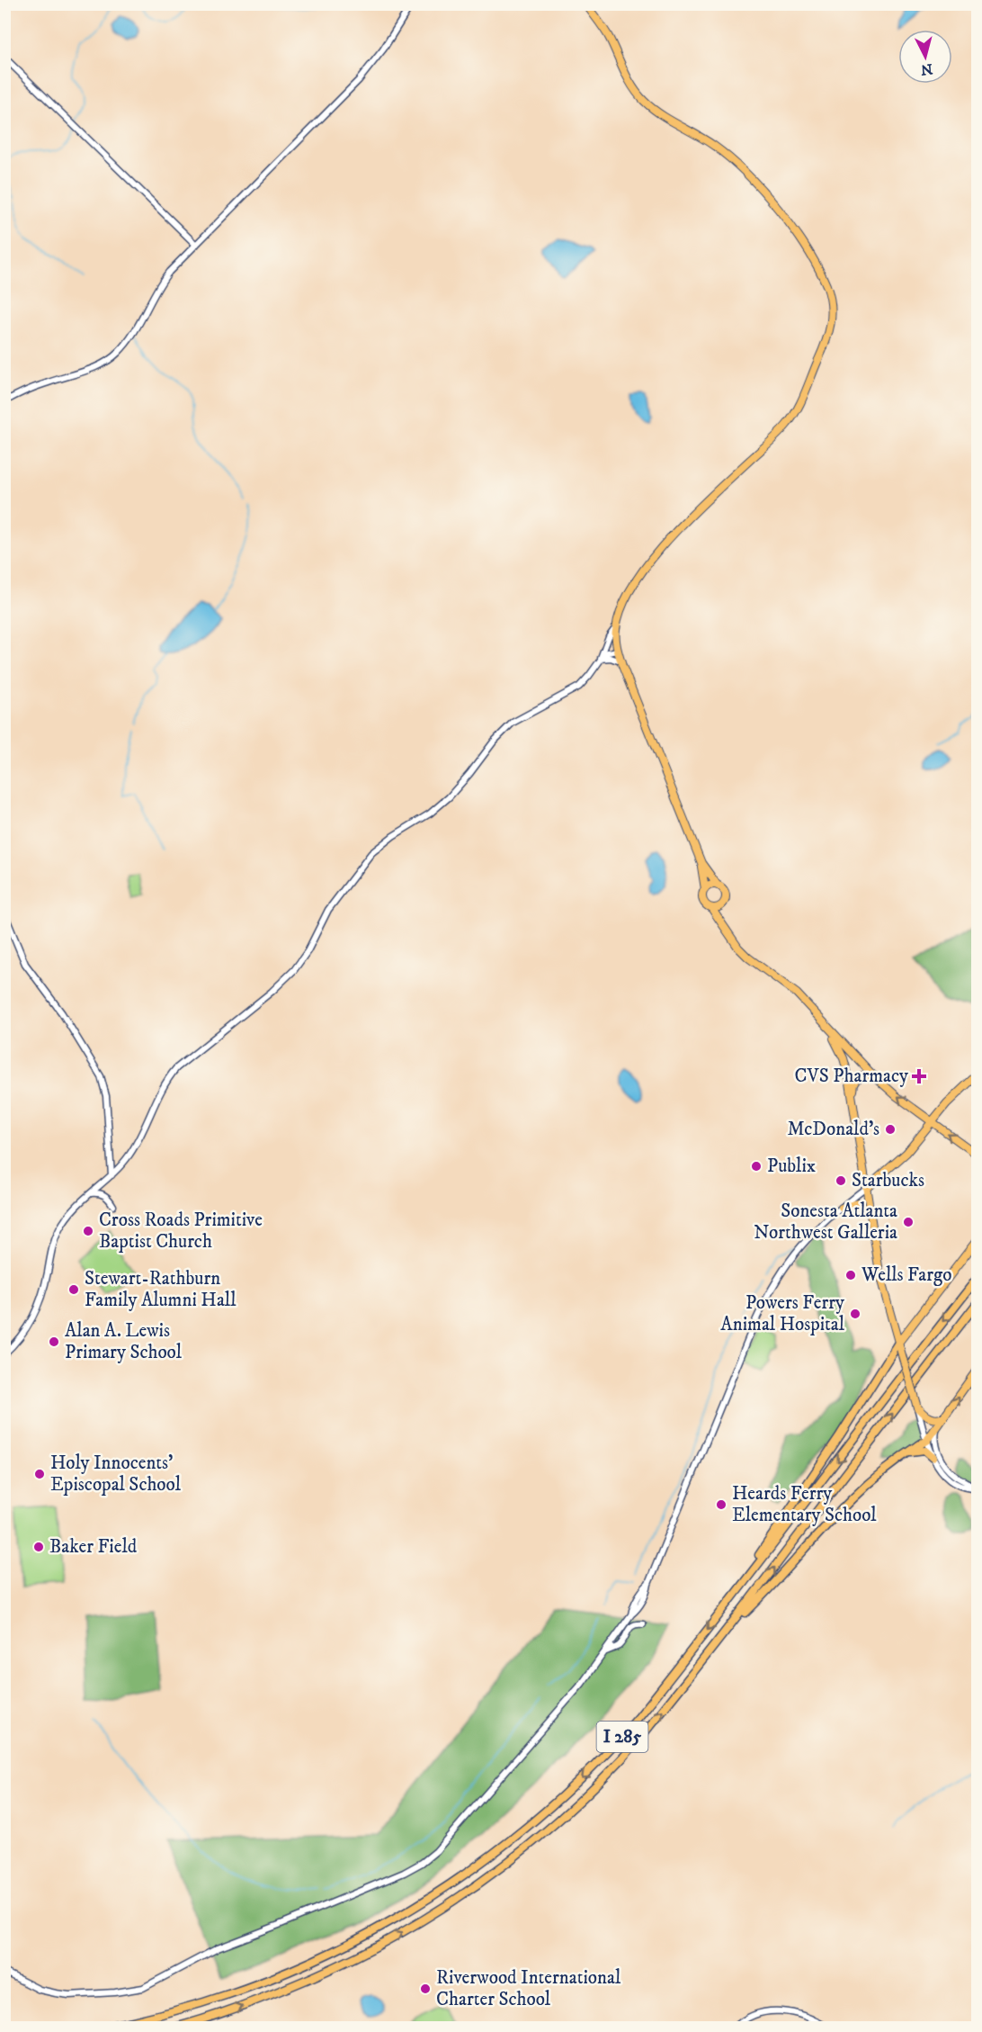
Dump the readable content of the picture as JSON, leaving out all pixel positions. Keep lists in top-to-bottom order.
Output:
{
  "streets": {
    "highway": ["I 285"]
  },
  "places": {
    "health": ["CVS Pharmacy"],
    "other": [
      "McDonald's",
      "Publix",
      "Starbucks",
      "Sonesta Atlanta Northwest Galleria",
      "Cross Roads Primitive Baptist Church",
      "Wells Fargo",
      "Stewart-Rathburn Family Alumni Hall",
      "Powers Ferry Animal Hospital",
      "Alan A. Lewis Primary School",
      "Holy Innocents' Episcopal School",
      "Heards Ferry Elementary School",
      "Baker Field",
      "Riverwood International Charter School"
    ]
  },
  "north": "bottom"
}
